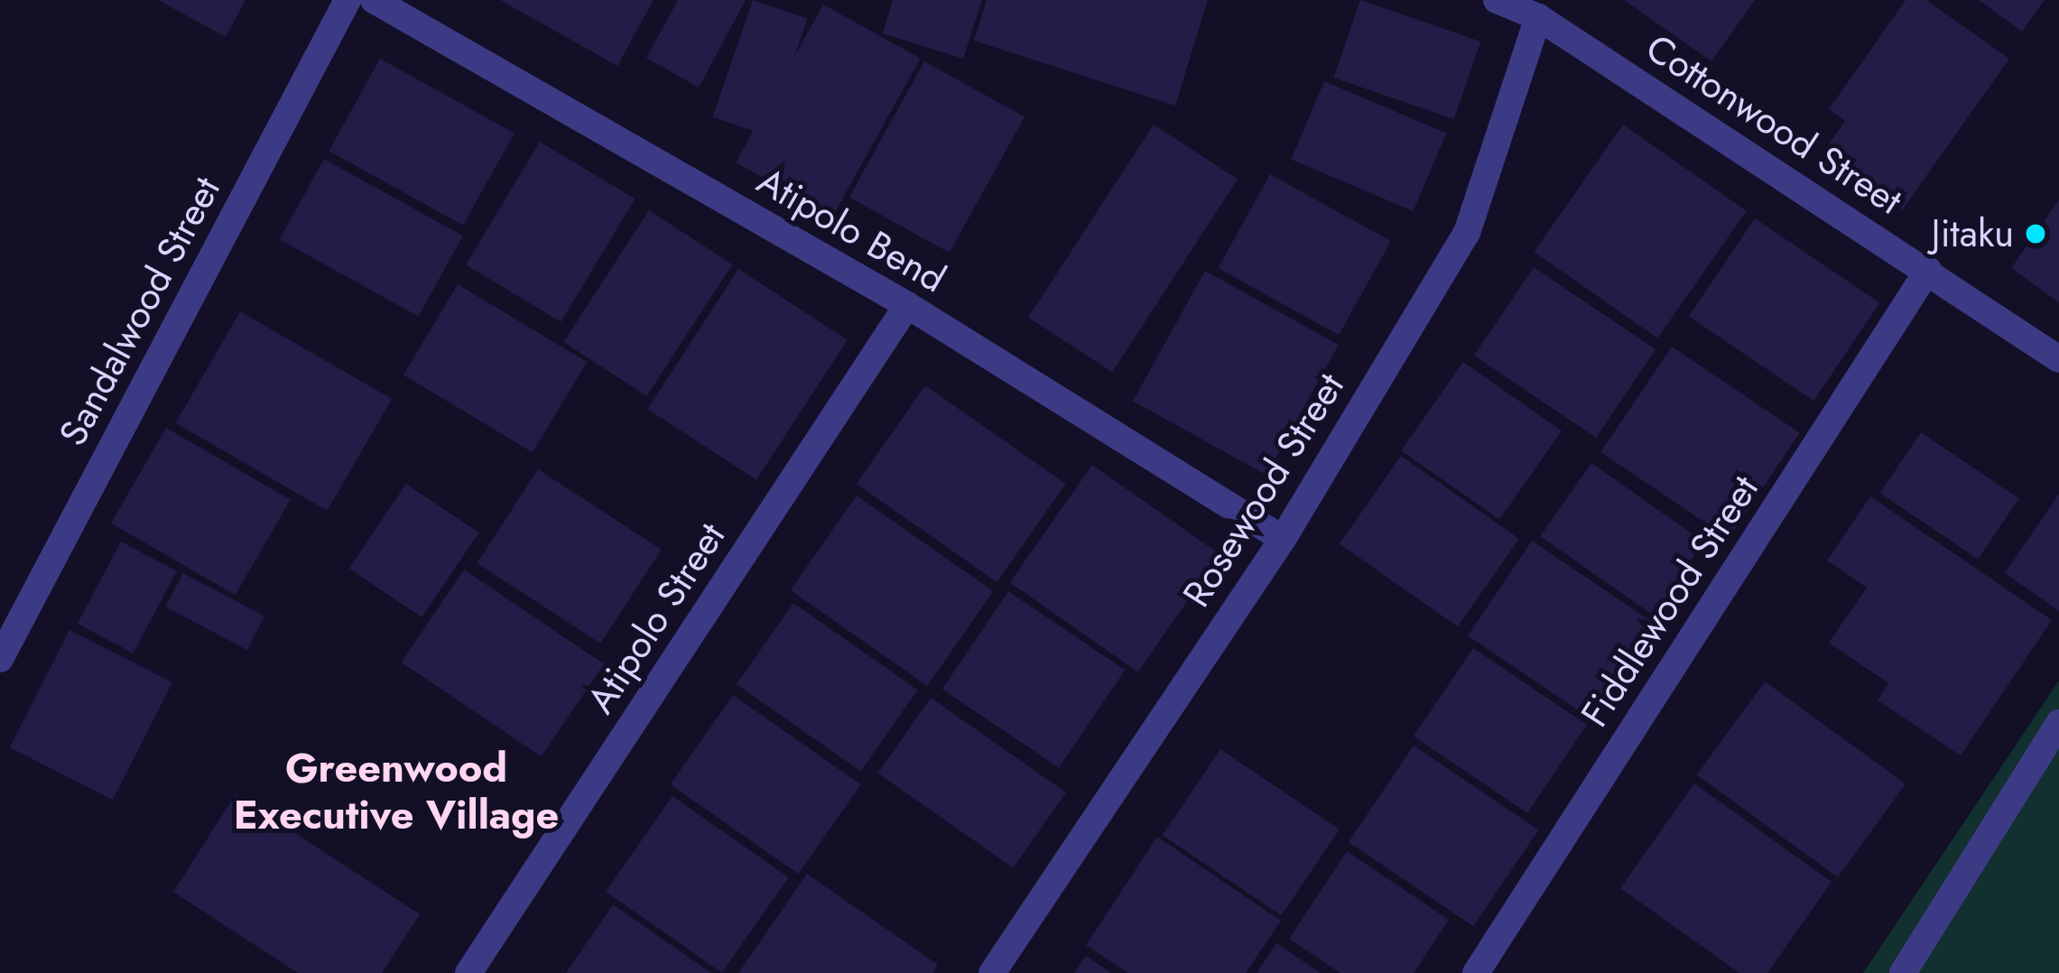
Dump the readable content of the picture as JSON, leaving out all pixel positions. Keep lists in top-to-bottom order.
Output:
{
  "streets": {
    "street": [
      "Cottonwood Street",
      "Atipolo Bend",
      "Sandalwood Street",
      "Rosewood Street",
      "Fiddlewood Street",
      "Atipolo Street"
    ]
  },
  "crossings": [
    ["Cottonwood Street", "Rosewood Street"],
    ["Cottonwood Street", "Fiddlewood Street"],
    ["Atipolo Bend", "Rosewood Street"],
    ["Atipolo Bend", "Atipolo Street"]
  ],
  "districts": ["Greenwood Executive Village"],
  "places": ["Jitaku"]
}
